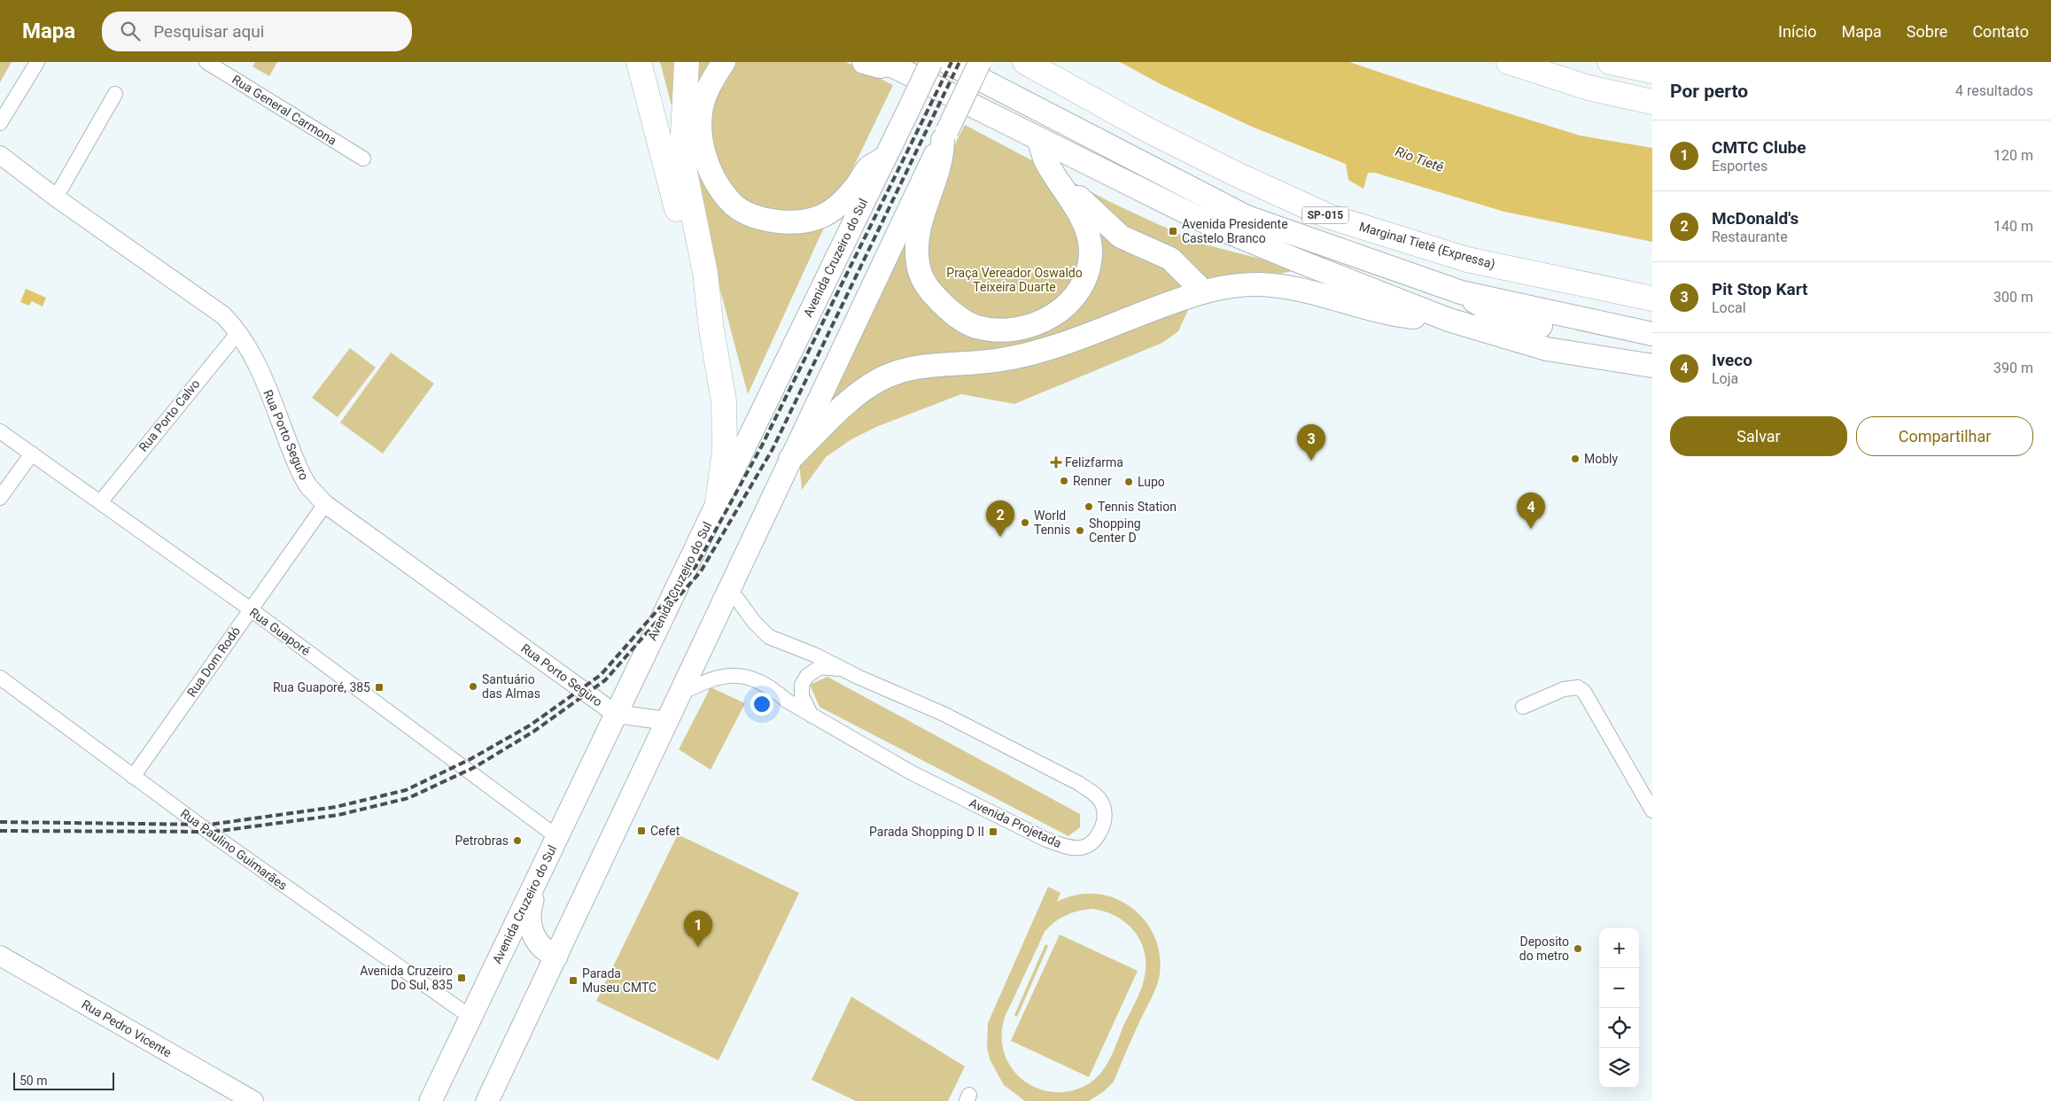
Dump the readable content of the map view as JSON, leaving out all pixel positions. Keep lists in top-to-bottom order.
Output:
{
  "streets": {
    "highway": ["SP-015", "Marginal Tietê (Expressa)"],
    "main road": ["Avenida Cruzeiro do Sul", "Rua Pedro Vicente"],
    "street": [
      "Rua General Carmona",
      "Rua Porto Calvo",
      "Rua Porto Seguro",
      "Rua Guaporé",
      "Rua Dom Rodó",
      "Avenida Projetada",
      "Rua Paulino Guimarães"
    ]
  },
  "crossings": [
    ["Avenida Cruzeiro do Sul", "Rua Porto Seguro"],
    ["Avenida Cruzeiro do Sul", "Rua Guaporé"],
    ["Avenida Cruzeiro do Sul", "Rua Paulino Guimarães"],
    ["Rua Porto Calvo", "Rua Porto Seguro"],
    ["Rua Porto Calvo", "Rua Guaporé"],
    ["Rua Porto Seguro", "Rua Dom Rodó"],
    ["Rua Guaporé", "Rua Dom Rodó"],
    ["Rua Dom Rodó", "Rua Paulino Guimarães"]
  ],
  "water": ["Rio Tietê"],
  "parks": ["Praça Vereador Oswaldo Teixeira Duarte"],
  "places": {
    "transit": [
      "Avenida Presidente Castelo Branco",
      "Rua Guaporé, 385",
      "Cefet",
      "Parada Shopping D II",
      "Avenida Cruzeiro Do Sul, 835",
      "Parada Museu CMTC"
    ],
    "other": [
      "Mobly",
      "Renner",
      "Lupo",
      "Tennis Station",
      "World Tennis",
      "Shopping Center D",
      "Santuário das Almas",
      "Petrobras",
      "Deposito do metro"
    ],
    "health": ["Felizfarma"]
  },
  "scale_bar": "50 m",
  "page": {
    "header": "Mapa",
    "search": "Pesquisar aqui",
    "nav": [
      "Início",
      "Mapa",
      "Sobre",
      "Contato"
    ],
    "heading": ["Por perto", "4 resultados"],
    "list": [
      {
        "mark": "1",
        "name": "CMTC Clube",
        "note": "Esportes",
        "value": "120 m"
      },
      {
        "mark": "2",
        "name": "McDonald's",
        "note": "Restaurante",
        "value": "140 m"
      },
      {
        "mark": "3",
        "name": "Pit Stop Kart",
        "note": "Local",
        "value": "300 m"
      },
      {
        "mark": "4",
        "name": "Iveco",
        "note": "Loja",
        "value": "390 m"
      }
    ],
    "buttons": ["Salvar", "Compartilhar"],
    "pins": [
      "3",
      "4",
      "2",
      "1"
    ],
    "map_buttons": ["+", "−"],
    "scale": "50 m"
  }
}
